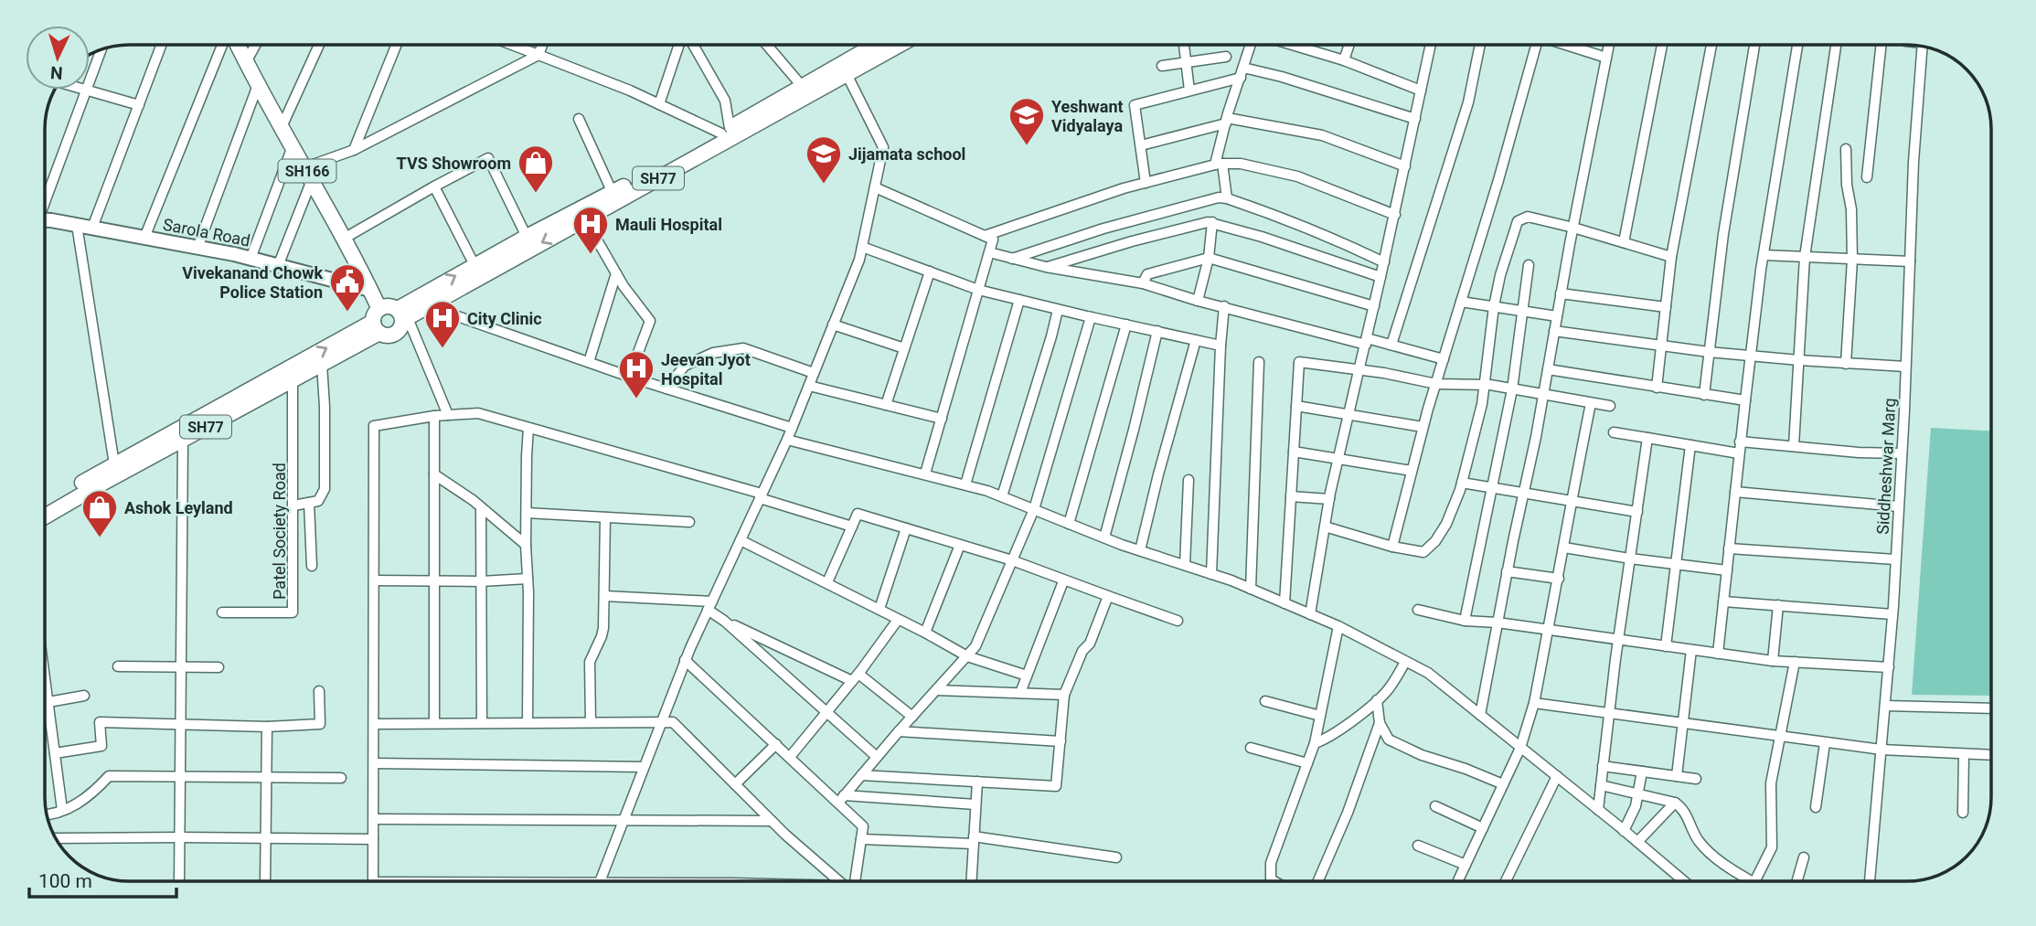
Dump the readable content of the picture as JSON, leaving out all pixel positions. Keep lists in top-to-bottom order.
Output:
{
  "streets": {
    "main road": ["SH166", "SH77", "Sarola Road"],
    "street": ["Siddheshwar Marg", "Patel Society Road"]
  },
  "crossings": [
    ["SH166", "SH77"],
    ["SH166", "Sarola Road"],
    ["SH77", "Patel Society Road"]
  ],
  "places": {
    "school or university": ["Yeshwant Vidyalaya", "Jijamata school"],
    "shop": ["TVS Showroom", "Ashok Leyland"],
    "hospital": ["Mauli Hospital", "City Clinic", "Jeevan Jyot Hospital"],
    "public building": ["Vivekanand Chowk Police Station"]
  },
  "scale_bar": "100 m",
  "north": "bottom"
}
